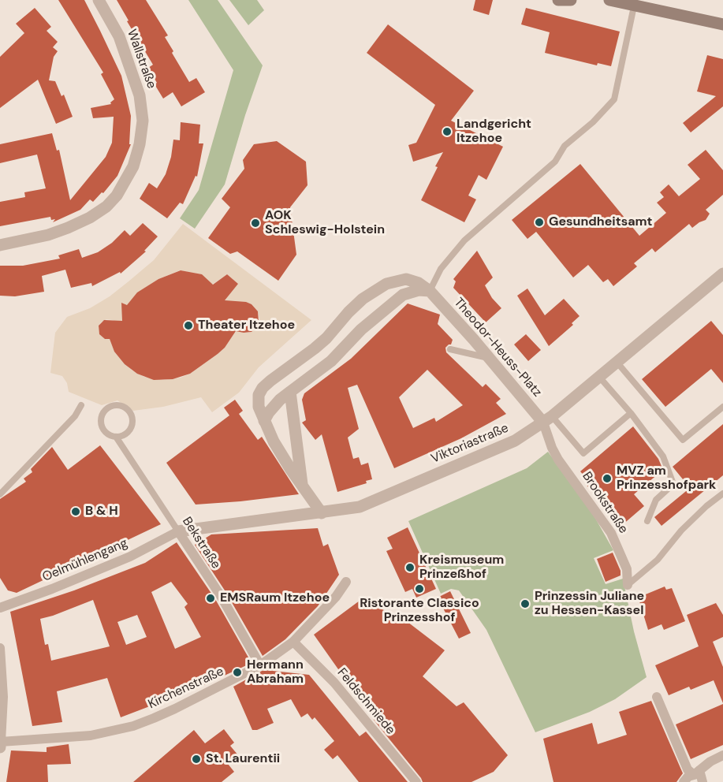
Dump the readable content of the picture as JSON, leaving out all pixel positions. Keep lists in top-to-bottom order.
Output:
{
  "streets": {
    "street": [
      "Wallstraße",
      "Theodor-Heuss-Platz",
      "Viktoriastraße",
      "Brookstraße",
      "Bekstraße",
      "Oelmühlengang",
      "Kirchenstraße",
      "Feldschmiede"
    ]
  },
  "crossings": [
    ["Theodor-Heuss-Platz", "Viktoriastraße"],
    ["Theodor-Heuss-Platz", "Brookstraße"],
    ["Viktoriastraße", "Brookstraße"],
    ["Viktoriastraße", "Bekstraße"],
    ["Viktoriastraße", "Oelmühlengang"],
    ["Bekstraße", "Oelmühlengang"],
    ["Bekstraße", "Kirchenstraße"],
    ["Kirchenstraße", "Feldschmiede"]
  ],
  "places": [
    "Landgericht Itzehoe",
    "Gesundheitsamt",
    "AOK Schleswig-Holstein",
    "Theater Itzehoe",
    "MVZ am Prinzesshofpark",
    "B & H",
    "Kreismuseum Prinzeßhof",
    "Ristorante Classico Prinzesshof",
    "EMSRaum Itzehoe",
    "Prinzessin Juliane zu Hessen-Kassel",
    "Hermann Abraham",
    "St. Laurentii"
  ]
}
